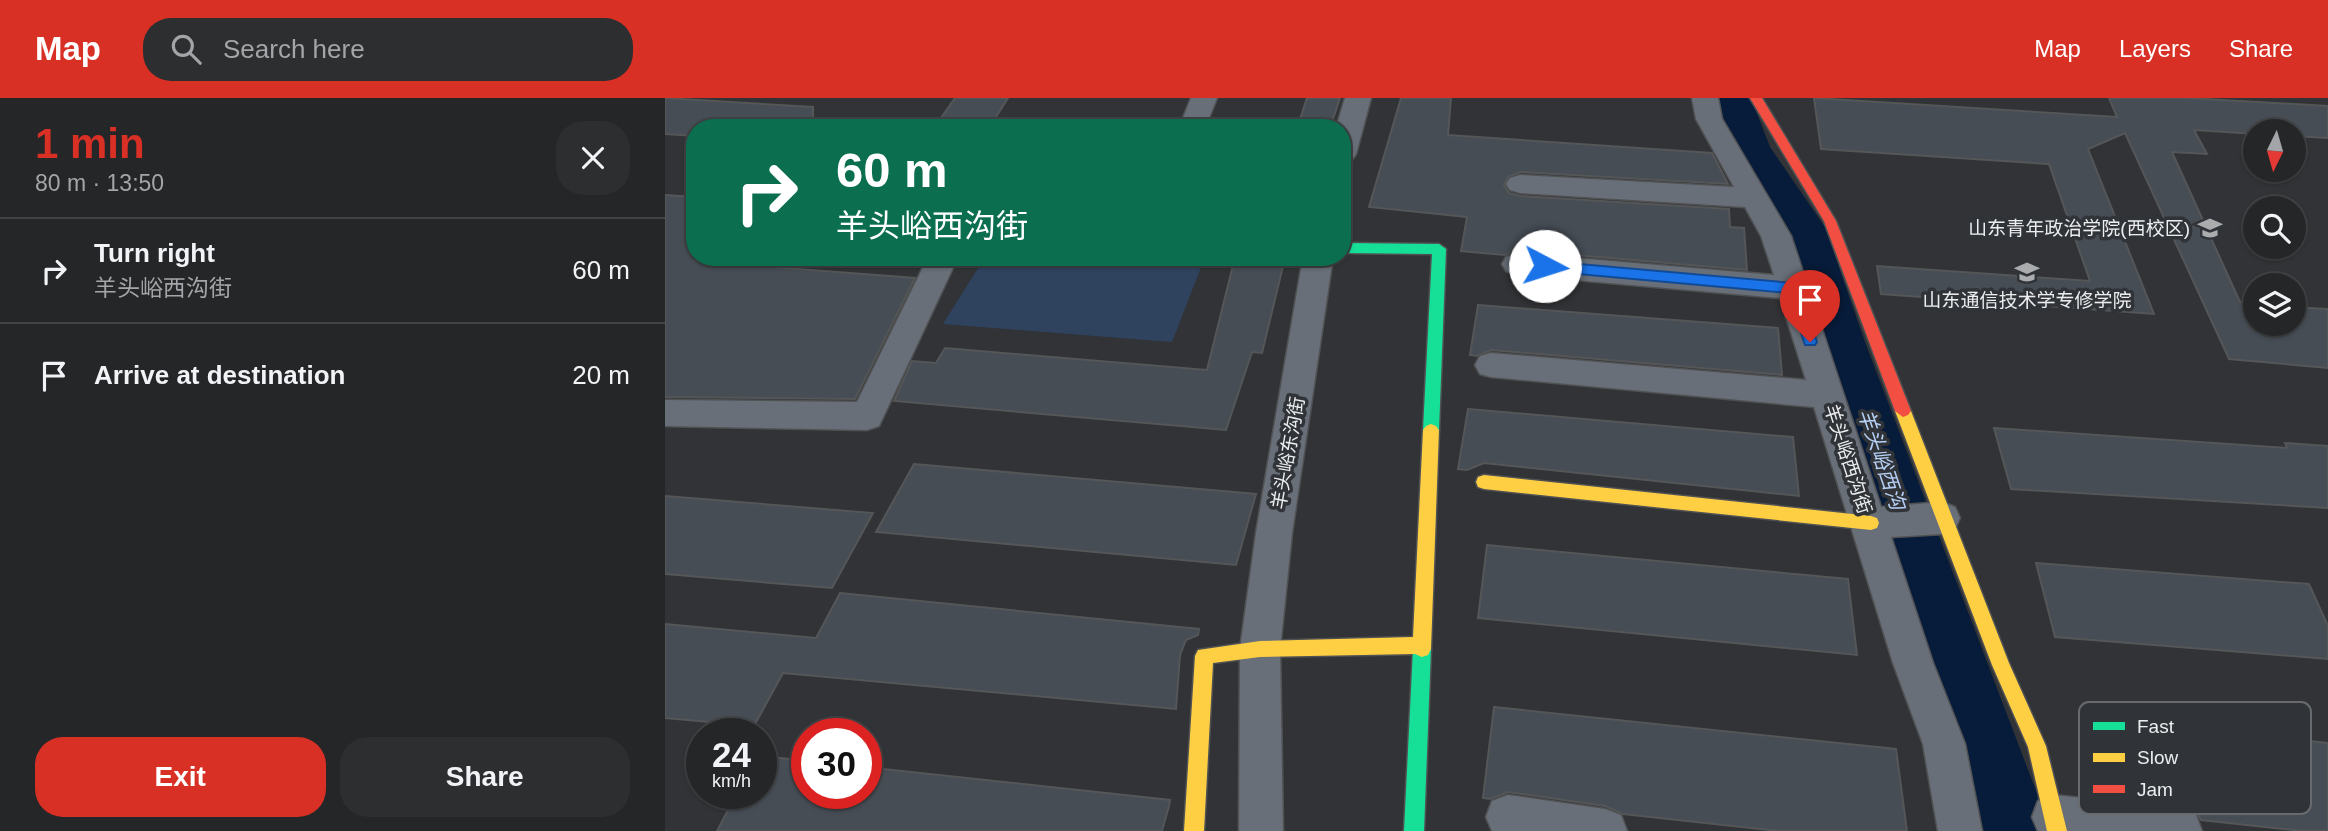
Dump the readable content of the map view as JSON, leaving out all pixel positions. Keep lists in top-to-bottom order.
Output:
{
  "streets": {
    "street": ["羊头峪东沟街", "羊头峪西沟街"]
  },
  "water": ["羊头峪西沟"],
  "places": {
    "school or university": ["山东青年政治学院(西校区)", "山东通信技术学专修学院"]
  },
  "legend": ["Fast", "Slow", "Jam"],
  "north": "bottom",
  "page": {
    "header": "Map",
    "search": "Search here",
    "nav": ["Map", "Layers", "Share"],
    "heading": ["1 min", "80 m · 13:50"],
    "turn": ["60 m", "羊头峪西沟街"],
    "list": [
      {
        "name": "Turn right",
        "note": "羊头峪西沟街",
        "value": "60 m"
      },
      {
        "name": "Arrive at destination",
        "value": "20 m"
      }
    ],
    "speed": "24 km/h",
    "limit": "30",
    "buttons": ["Exit", "Share"]
  }
}
